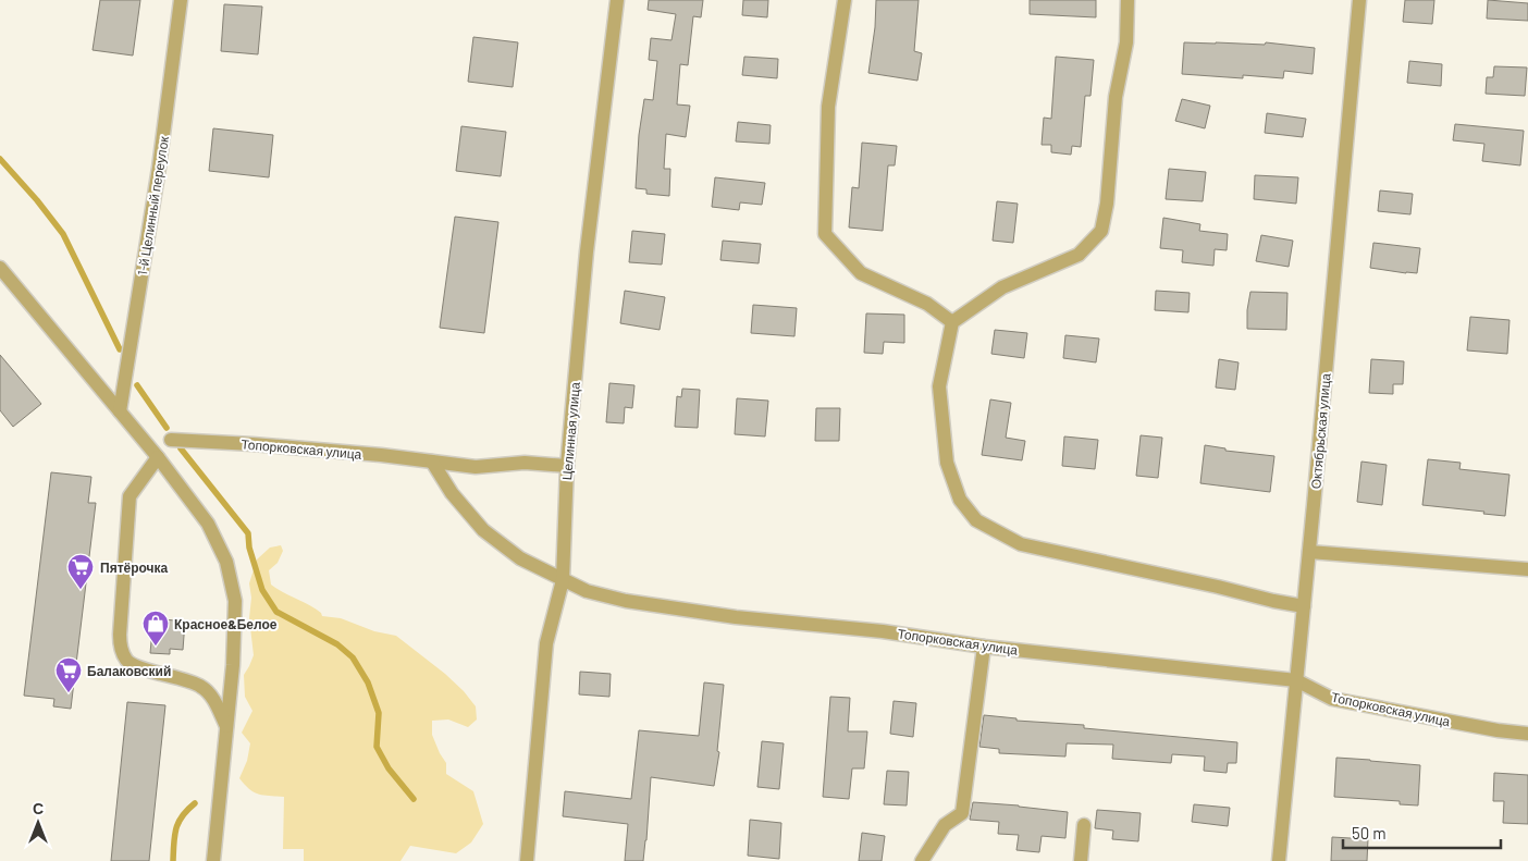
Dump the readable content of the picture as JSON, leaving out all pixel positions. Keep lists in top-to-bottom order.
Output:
{
  "streets": {
    "street": [
      "1-й Целинный переулок",
      "Целинная улица",
      "Октябрьская улица",
      "Топорковская улица"
    ]
  },
  "crossings": [
    ["Целинная улица", "Топорковская улица"],
    ["Октябрьская улица", "Топорковская улица"]
  ],
  "places": {
    "supermarket": ["Пятёрочка", "Балаковский"],
    "shop": ["Красное&Белое"]
  },
  "scale_bar": "50 m",
  "north": "top"
}
